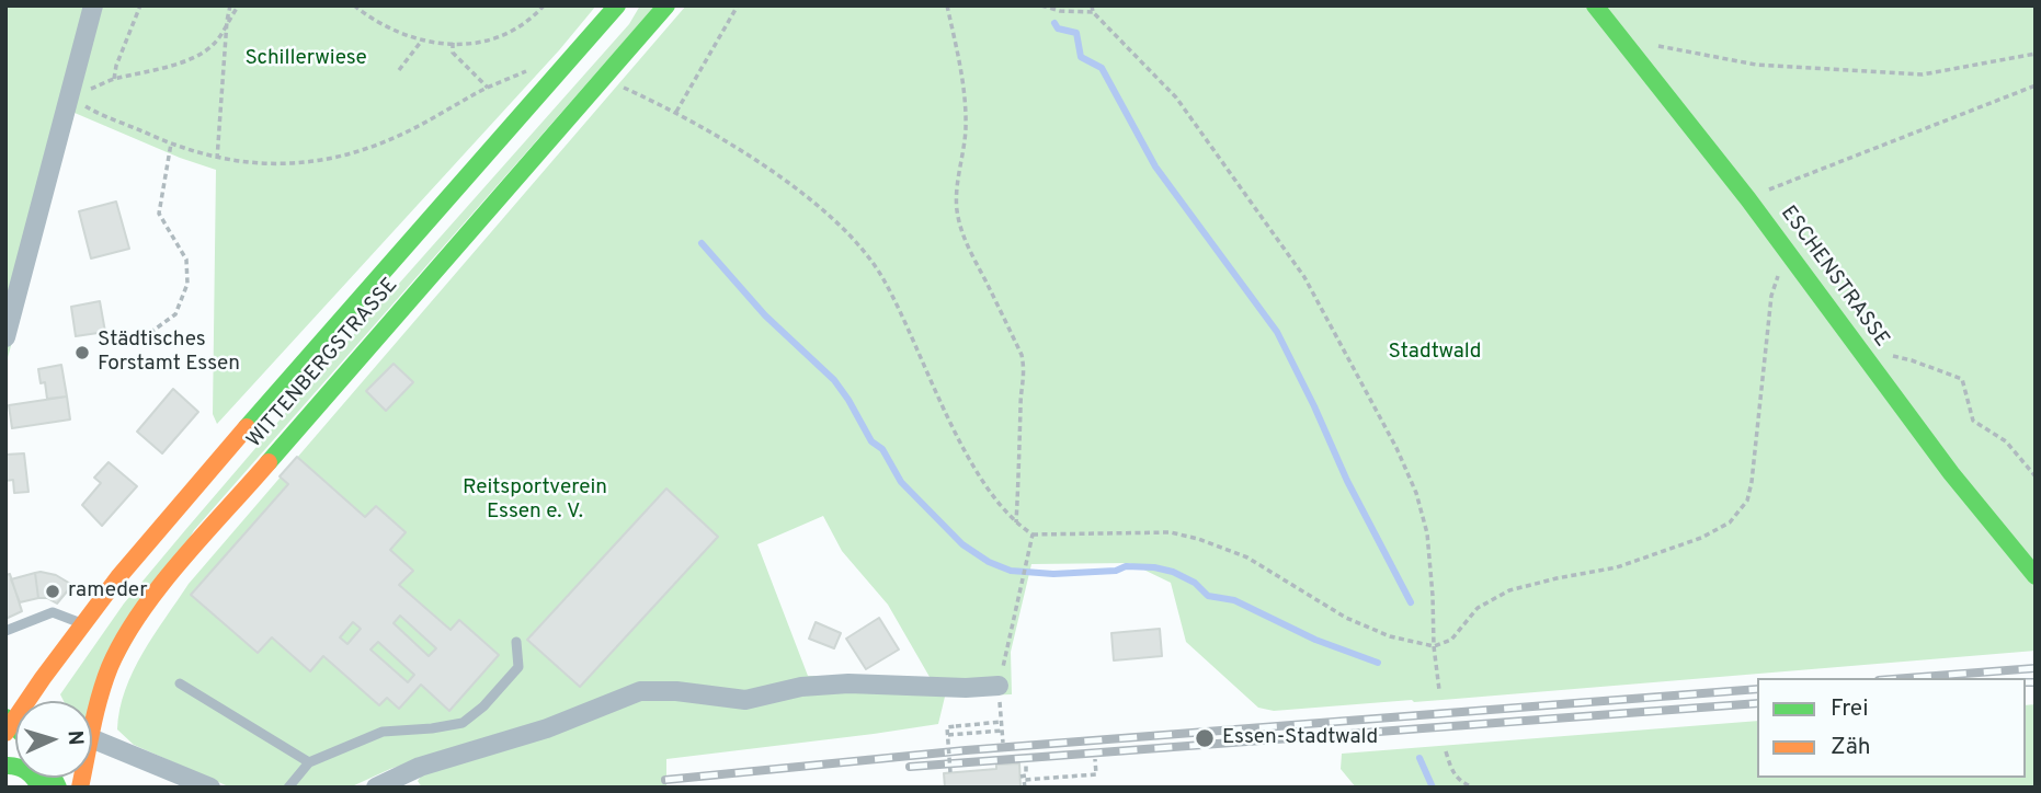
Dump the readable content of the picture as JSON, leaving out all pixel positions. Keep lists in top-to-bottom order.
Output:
{
  "streets": {
    "main road": ["ESCHENSTRASSE", "WITTENBERGSTRASSE"]
  },
  "parks": ["Schillerwiese", "Stadtwald", "Reitsportverein Essen e. V."],
  "places": ["Städtisches Forstamt Essen", "rameder", "Essen-Stadtwald"],
  "legend": ["Frei", "Zäh"],
  "north": "right"
}
